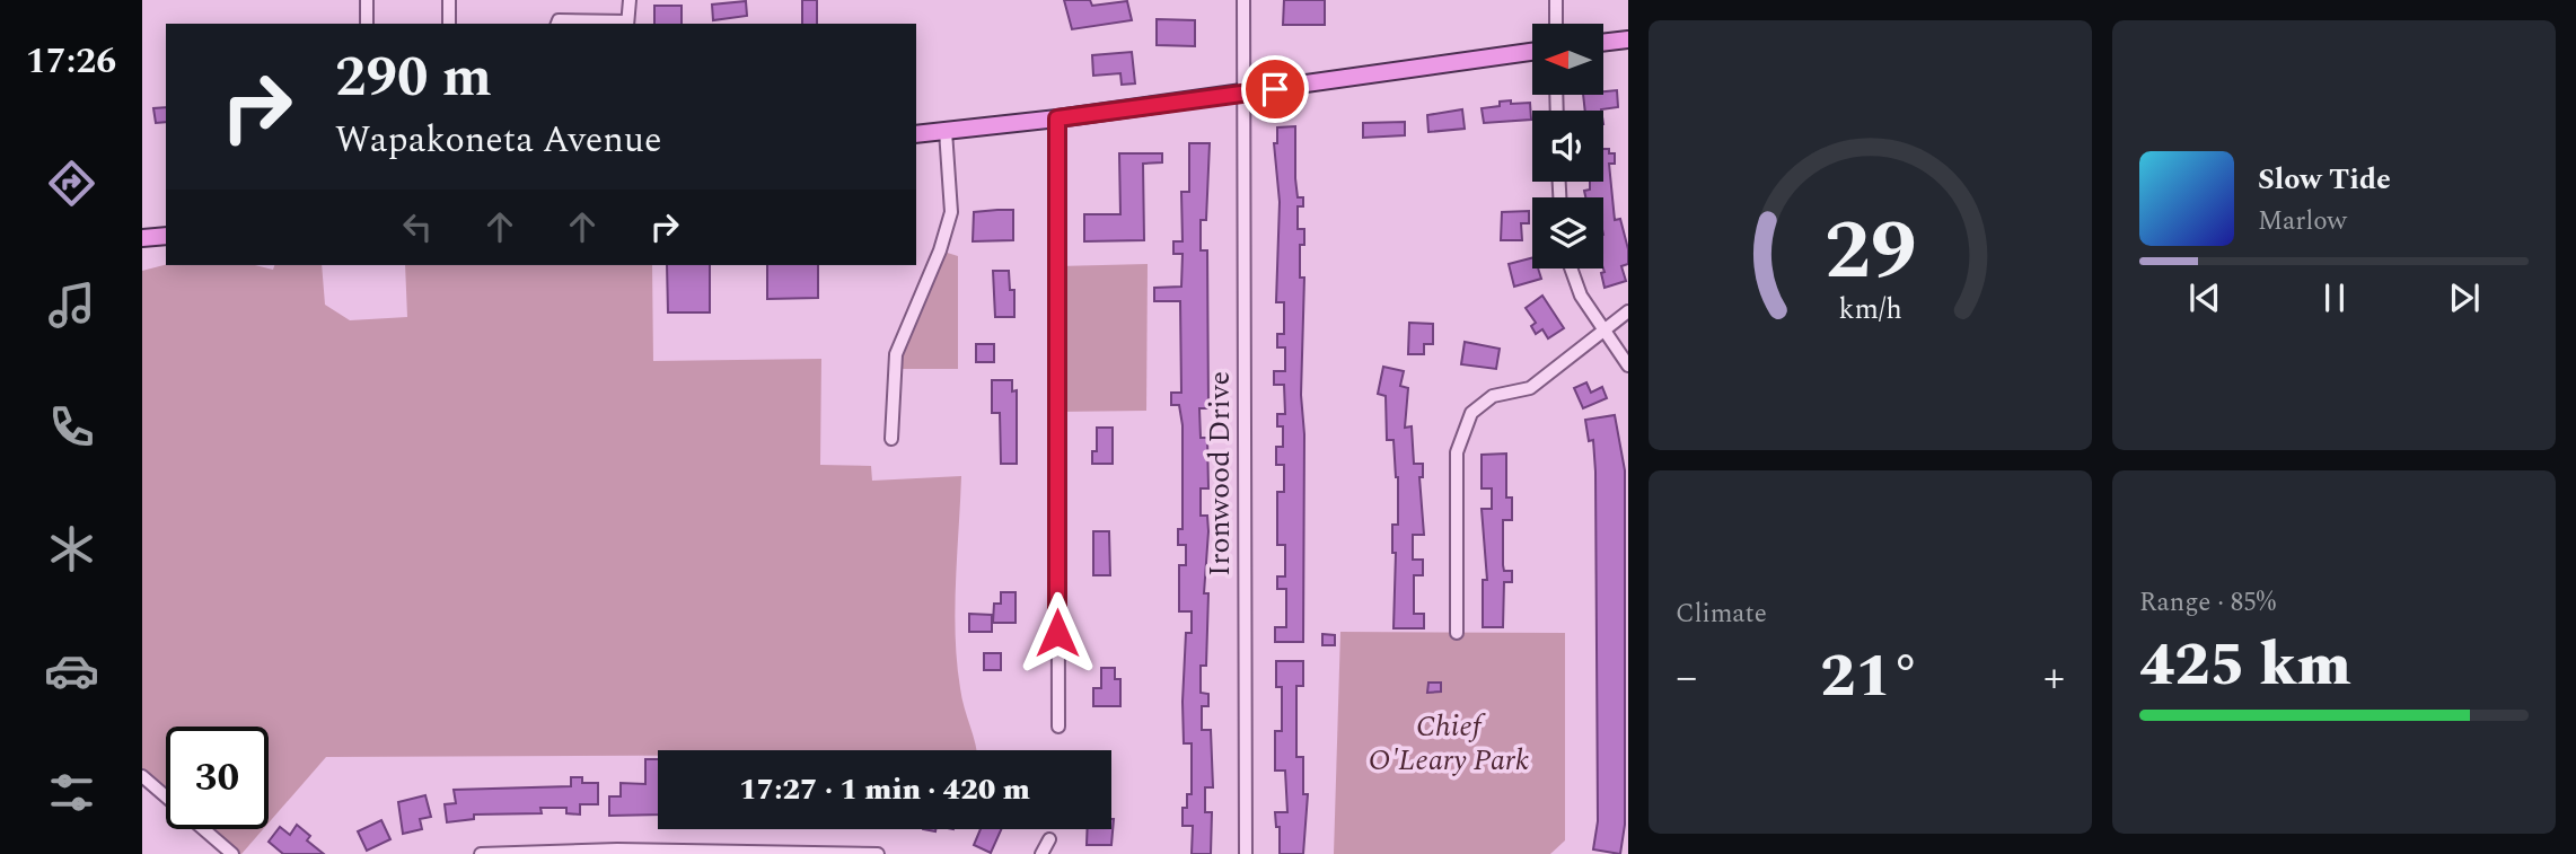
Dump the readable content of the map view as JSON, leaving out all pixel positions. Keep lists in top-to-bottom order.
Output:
{
  "streets": {
    "street": ["Ironwood Drive"]
  },
  "parks": ["Chief O'Leary Park"],
  "north": "left",
  "page": {
    "tabs": "17:26",
    "turn": ["290 m", "Wapakoneta Avenue"],
    "song": ["Slow Tide", "Marlow"],
    "tile": [
      "Climate",
      ["Range · 85%", "425 km"]
    ],
    "heat": ["−", "21°", "+"],
    "limit": "30",
    "trip": "17:27 · 1 min · 420 m",
    "gauge": ["29", "km/h"]
  }
}
